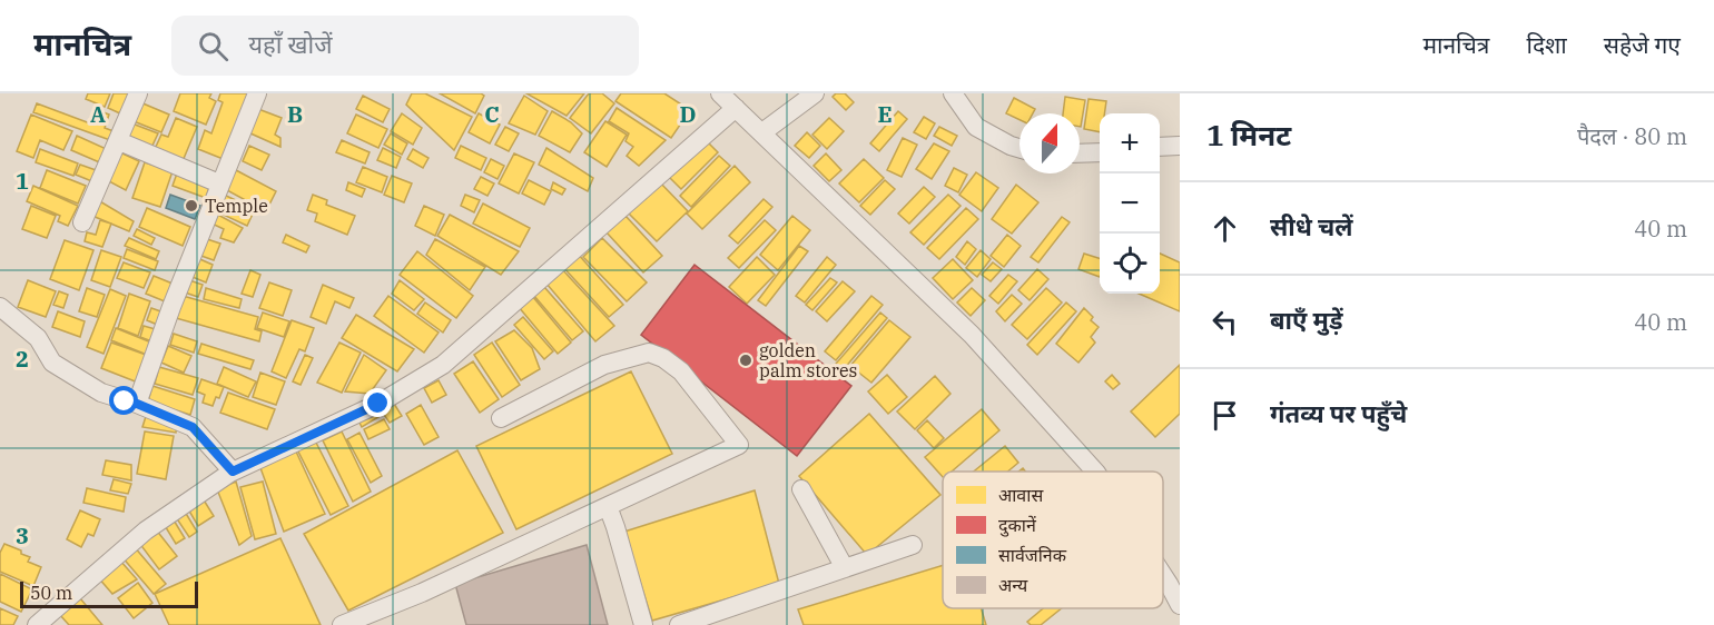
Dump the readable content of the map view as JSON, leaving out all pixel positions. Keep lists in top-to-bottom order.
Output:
{
  "places": ["Temple", "golden palm stores"],
  "legend": [
    "आवास",
    "दुकानें",
    "सार्वजनिक",
    "अन्य"
  ],
  "scale_bar": "50 m",
  "north": "top",
  "page": {
    "header": "मानचित्र",
    "search": "यहाँ खोजें",
    "nav": ["मानचित्र", "दिशा", "सहेजे गए"],
    "heading": ["1 मिनट", "पैदल · 80 m"],
    "map_buttons": ["+", "−"],
    "list": [
      ["सीधे चलें", "40 m"],
      ["बाएँ मुड़ें", "40 m"],
      "गंतव्य पर पहुँचे"
    ],
    "scale": "50 m"
  },
  "grid": {
    "columns": [
      "A",
      "B",
      "C",
      "D",
      "E"
    ],
    "rows": ["1", "2", "3"]
  }
}
